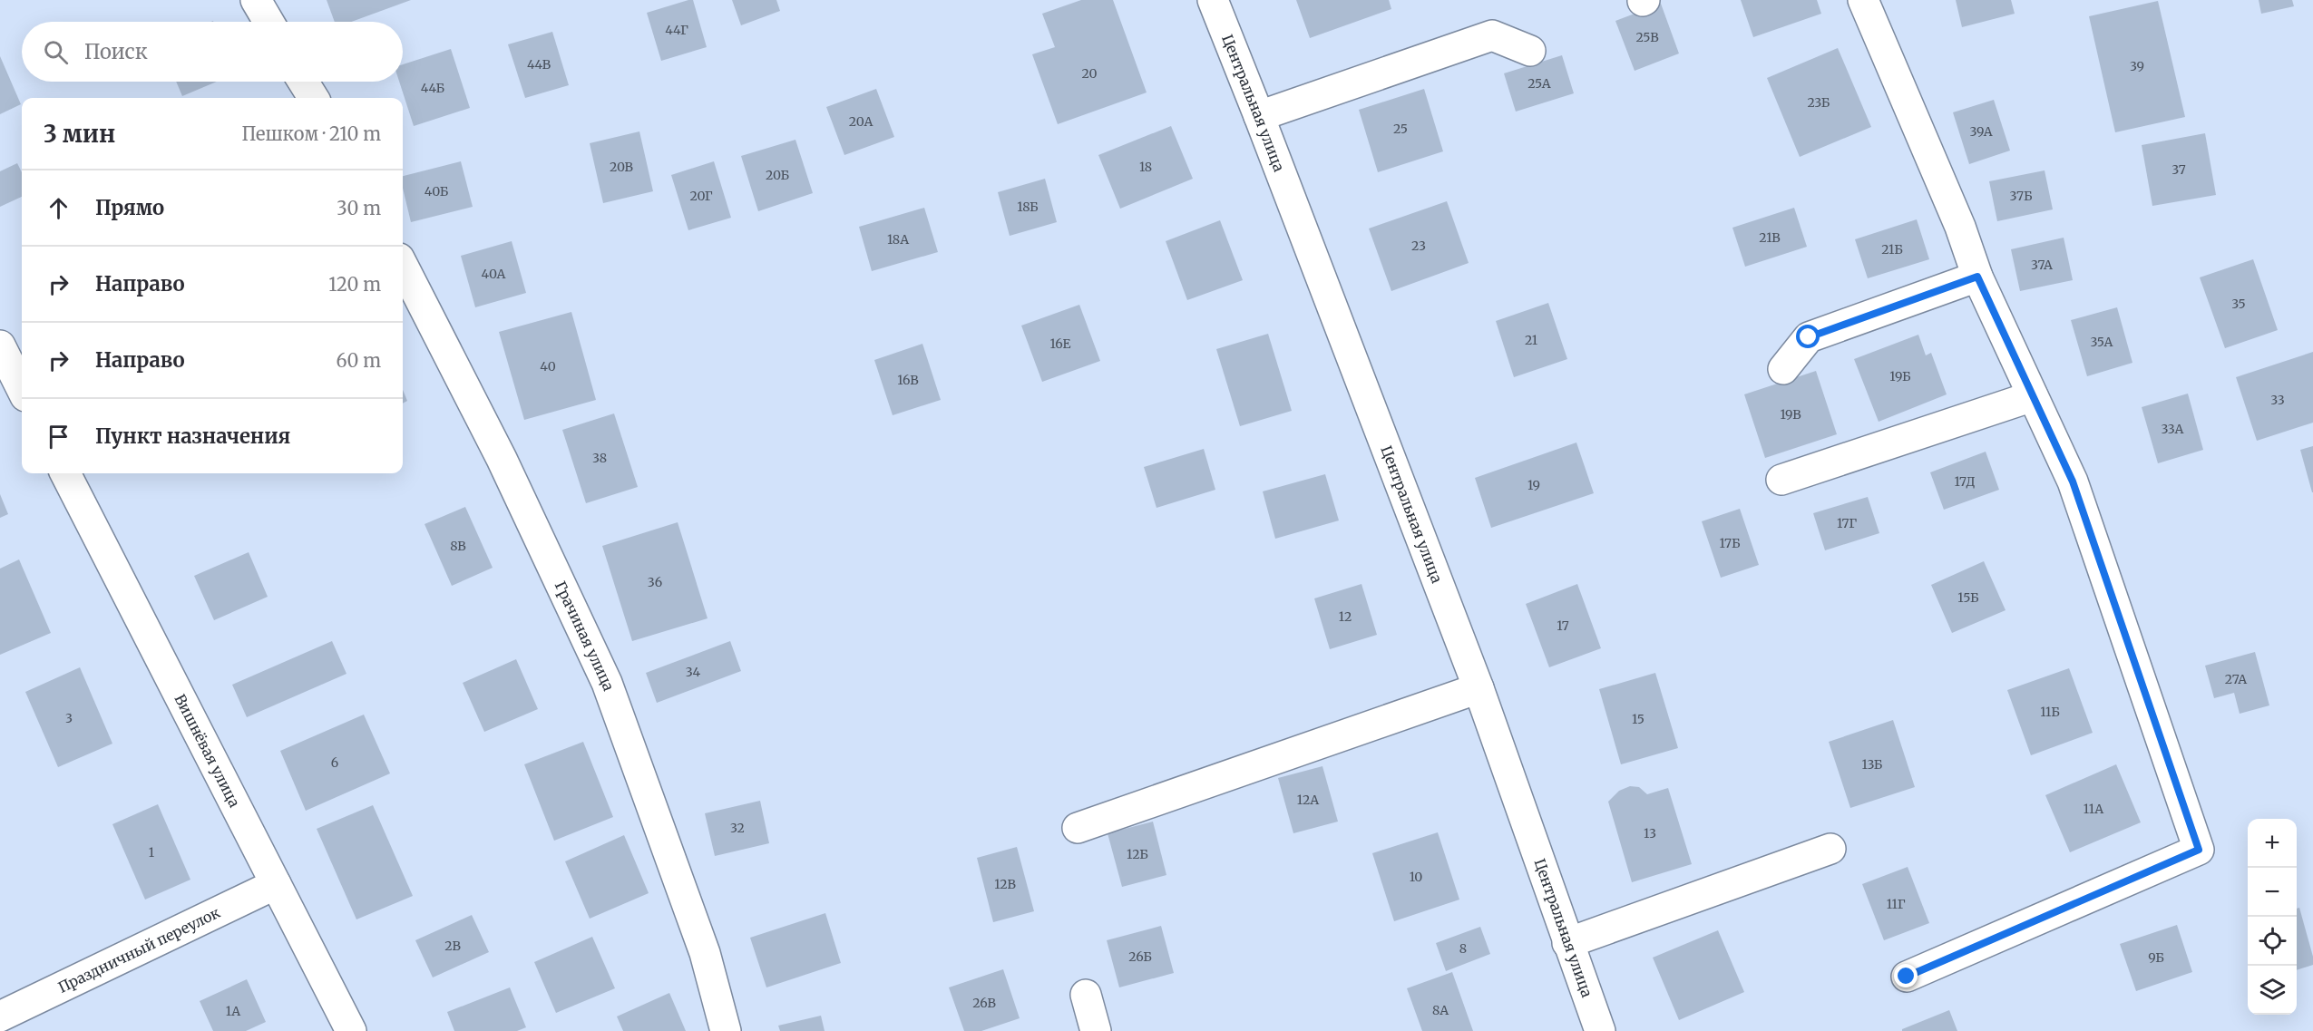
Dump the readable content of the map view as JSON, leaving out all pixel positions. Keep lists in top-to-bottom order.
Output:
{
  "streets": {
    "street": [
      "Центральная улица",
      "Грачиная улица",
      "Вишнёвая улица",
      "Праздничный переулок"
    ]
  },
  "crossings": [
    ["Вишнёвая улица", "Праздничный переулок"]
  ],
  "house_numbers": [
    "44Г",
    "25В",
    "44В",
    "39",
    "20",
    "25А",
    "44Б",
    "23Б",
    "20А",
    "25",
    "39А",
    "20В",
    "18",
    "37",
    "20Б",
    "40Б",
    "20Г",
    "37Б",
    "18Б",
    "21В",
    "18А",
    "23",
    "21Б",
    "37А",
    "40А",
    "35",
    "21",
    "35А",
    "16Е",
    "40",
    "19Б",
    "16В",
    "33",
    "19В",
    "33А",
    "38",
    "17Д",
    "19",
    "17Г",
    "17Б",
    "8В",
    "36",
    "15Б",
    "12",
    "17",
    "34",
    "27А",
    "11Б",
    "3",
    "15",
    "6",
    "13Б",
    "12А",
    "11А",
    "32",
    "13",
    "1",
    "12Б",
    "10",
    "12В",
    "11Г",
    "2В",
    "8",
    "26Б",
    "9Б",
    "26В",
    "8А",
    "1А"
  ],
  "page": {
    "search": "Поиск",
    "heading": ["3 мин", "Пешком · 210 m"],
    "list": [
      ["Прямо", "30 m"],
      ["Направо", "120 m"],
      ["Направо", "60 m"],
      "Пункт назначения"
    ],
    "map_buttons": ["+", "−"]
  }
}
